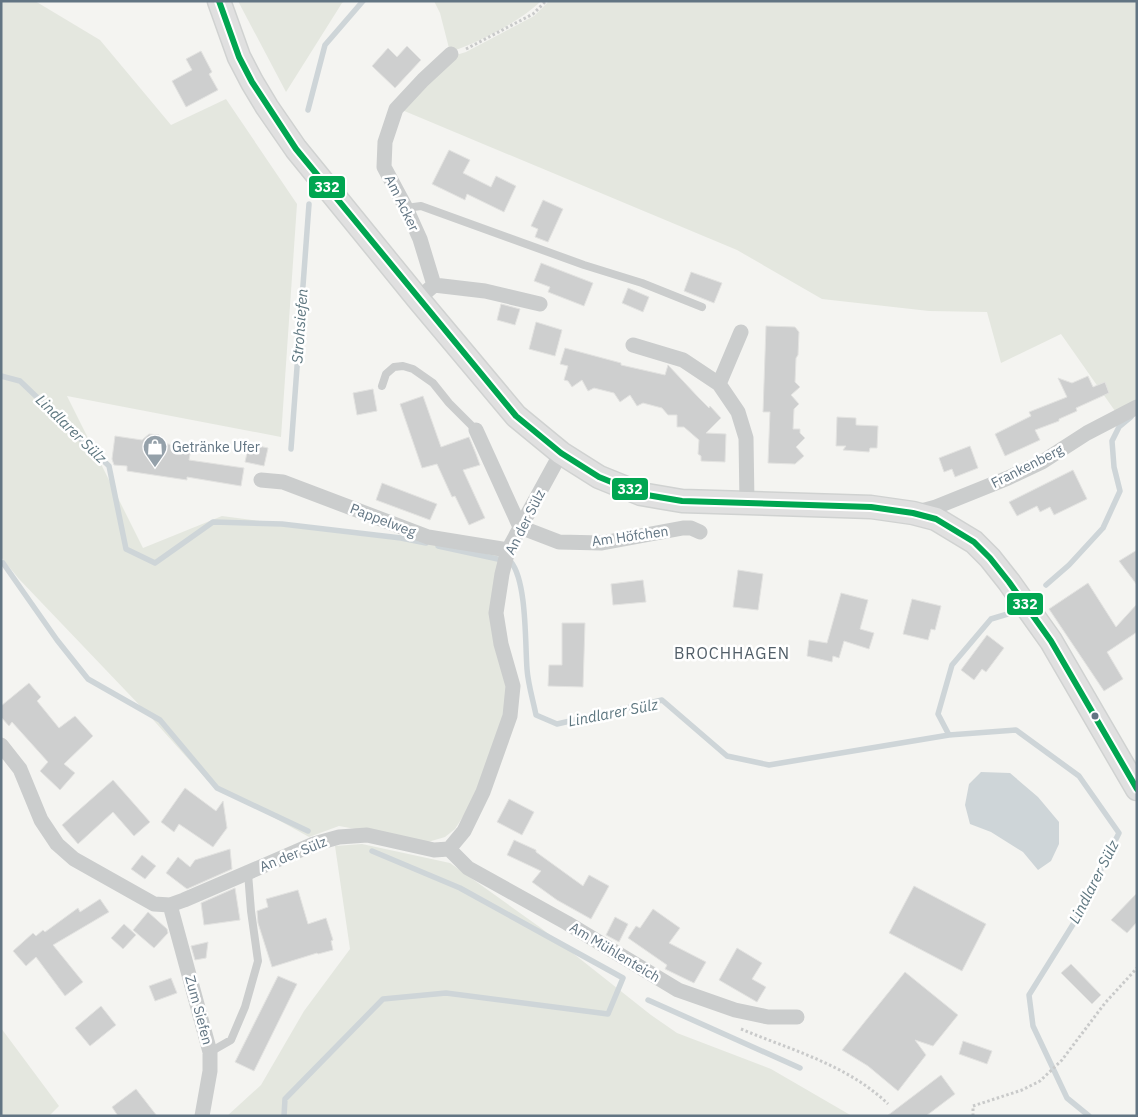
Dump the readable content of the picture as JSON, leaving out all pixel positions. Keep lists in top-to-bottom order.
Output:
{
  "streets": {
    "street": [
      "Am Acker",
      "Frankenberg",
      "Pappelweg",
      "An der Sülz",
      "Am Höfchen",
      "Am Mühlenteich",
      "Zum Siefen"
    ]
  },
  "crossings": [
    ["Pappelweg", "An der Sülz"],
    ["An der Sülz", "Am Höfchen"],
    ["An der Sülz", "Am Mühlenteich"],
    ["An der Sülz", "Zum Siefen"]
  ],
  "districts": ["BROCHHAGEN"],
  "water": ["Strohsiefen", "Lindlarer Sülz"],
  "places": {
    "shop": ["Getränke Ufer"]
  },
  "lines": ["transit line 332"]
}
